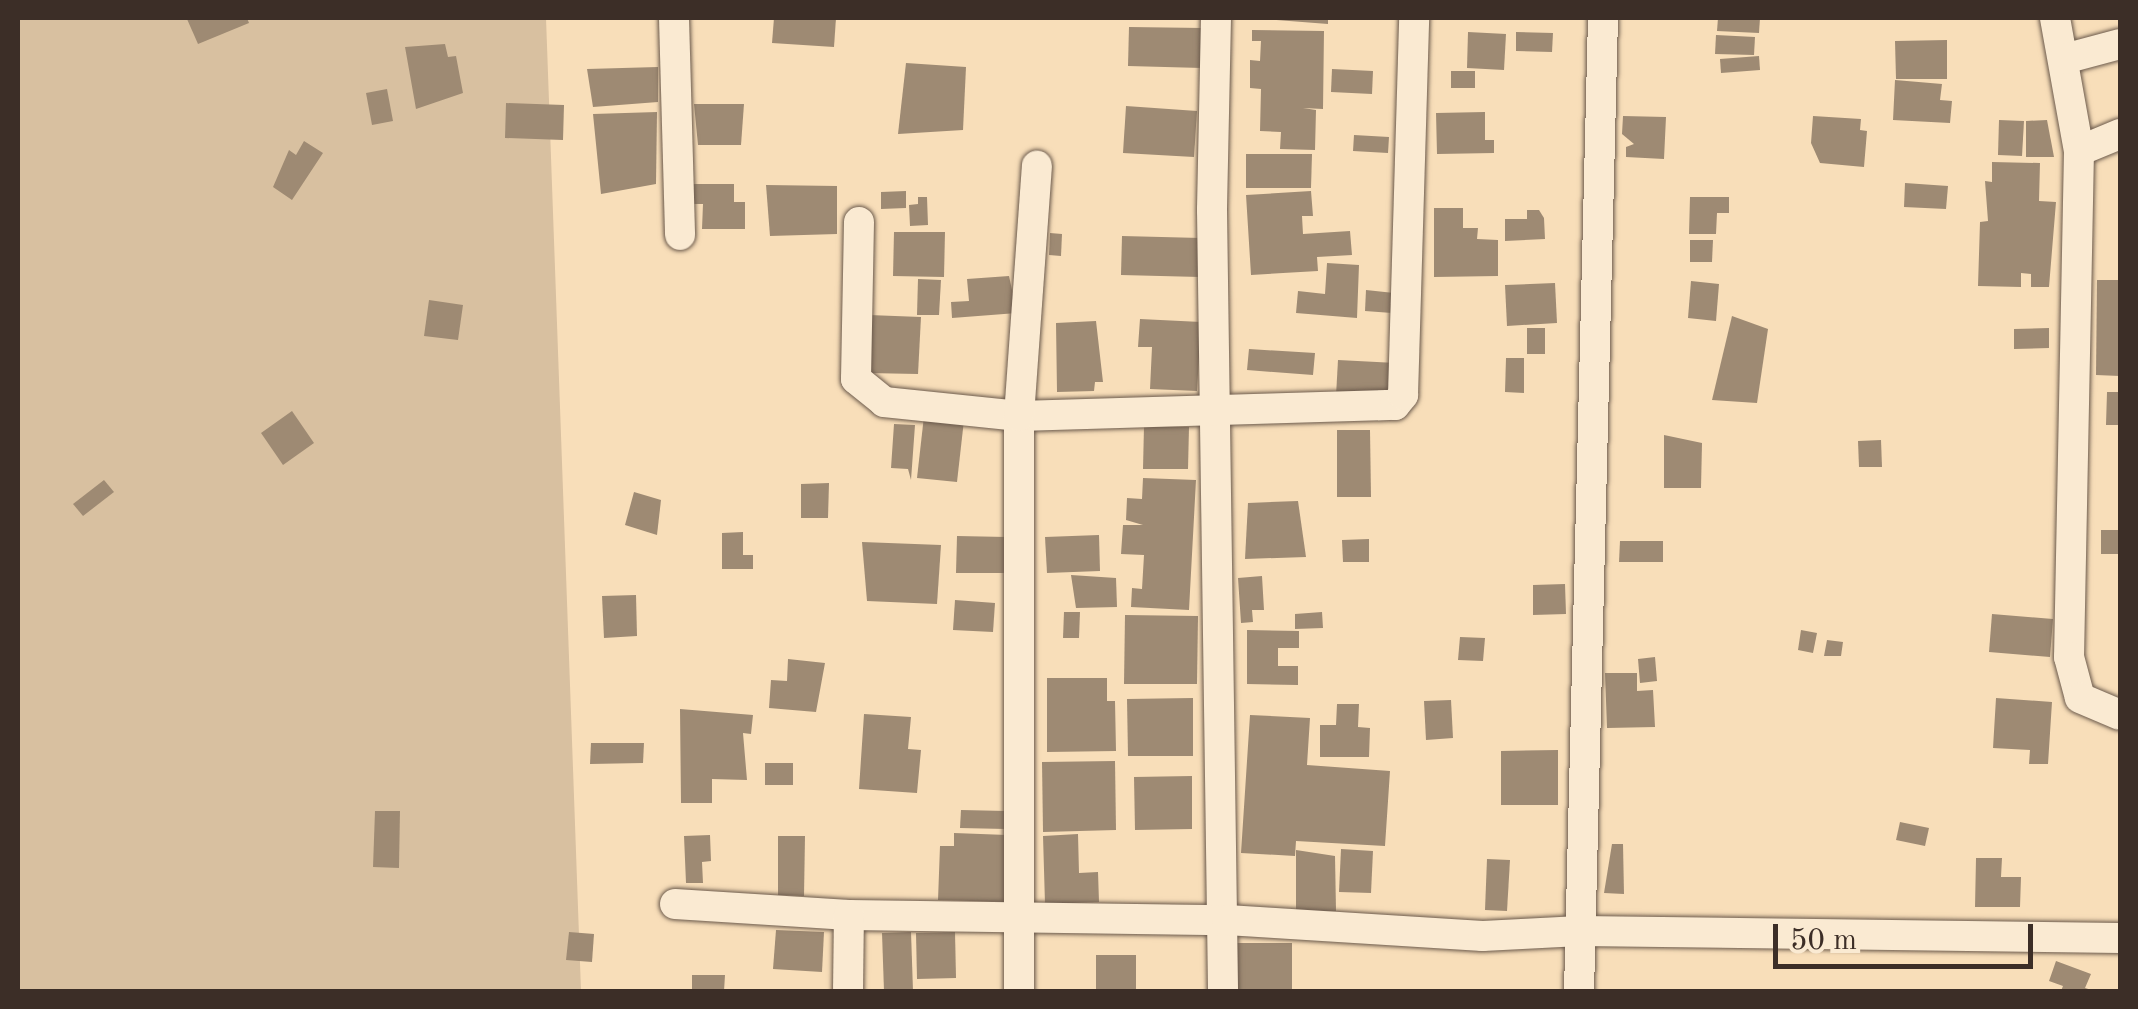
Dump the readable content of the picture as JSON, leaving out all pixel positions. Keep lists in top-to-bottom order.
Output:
{
  "scale_bar": "50 m"
}
